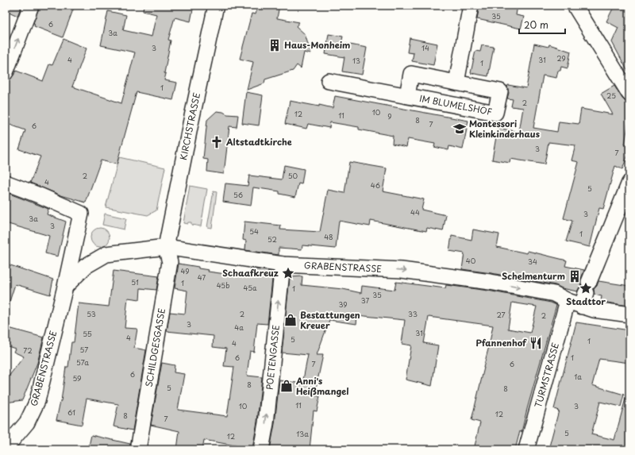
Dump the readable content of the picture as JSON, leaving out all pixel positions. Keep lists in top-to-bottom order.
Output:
{
  "streets": {
    "street": [
      "IM BLUMELSHOF",
      "KIRCHSTRASSE",
      "GRABENSTRASSE",
      "SCHILDGESGASSE",
      "POETENGASSE",
      "TURMSTRASSE"
    ]
  },
  "crossings": [
    ["KIRCHSTRASSE", "GRABENSTRASSE"],
    ["KIRCHSTRASSE", "SCHILDGESGASSE"],
    ["GRABENSTRASSE", "SCHILDGESGASSE"],
    ["GRABENSTRASSE", "POETENGASSE"],
    ["GRABENSTRASSE", "TURMSTRASSE"]
  ],
  "one_way": ["POETENGASSE"],
  "places": {
    "building": ["Haus-Monheim", "Schelmenturm"],
    "school or university": ["Montessori Kleinkinderhaus"],
    "church": ["Altstadtkirche"],
    "place": ["Schaafkreuz", "Stadttor"],
    "shop": ["Bestattungen Kreuer", "Anni's Heißmangel"],
    "restaurant": ["Pfannenhof"]
  },
  "house_numbers": [
    "35",
    "6",
    "3a",
    "3",
    "14",
    "29",
    "4",
    "31",
    "13",
    "1",
    "1",
    "25",
    "2",
    "10",
    "12",
    "11",
    "9",
    "8",
    "7",
    "6",
    "3",
    "7",
    "2",
    "50",
    "4",
    "46",
    "5",
    "56",
    "44",
    "3",
    "3a",
    "3",
    "54",
    "1",
    "48",
    "52",
    "40",
    "34",
    "49",
    "47",
    "51",
    "1",
    "45b",
    "45a",
    "1",
    "35",
    "37",
    "39",
    "53",
    "2",
    "33",
    "27",
    "2",
    "3",
    "4a",
    "31",
    "55",
    "4",
    "5",
    "1",
    "4",
    "57",
    "72",
    "6",
    "1",
    "57a",
    "7",
    "6",
    "6",
    "1a",
    "59",
    "8",
    "5",
    "8",
    "11",
    "10",
    "3",
    "61",
    "12",
    "8",
    "7",
    "5",
    "13a",
    "12"
  ],
  "scale_bar": "20 m"
}
